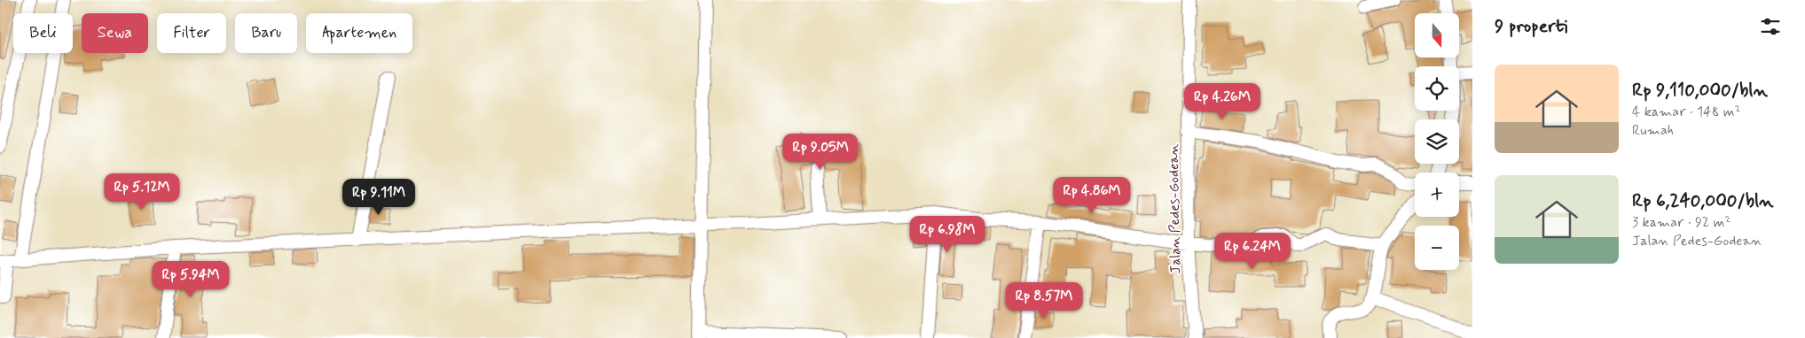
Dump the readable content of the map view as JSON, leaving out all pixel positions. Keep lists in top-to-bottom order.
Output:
{
  "streets": {
    "street": ["Jalan Pedes-Godean"]
  },
  "north": "bottom",
  "page": {
    "heading": "9 properti",
    "map_buttons": ["+", "−"],
    "chip": [
      "Beli",
      "Sewa",
      "Filter",
      "Baru",
      "Apartemen"
    ],
    "list": [
      {
        "name": "Rp 9,110,000/bln",
        "note": "4 kamar · 148 m² · Rumah"
      },
      {
        "name": "Rp 6,240,000/bln",
        "note": "3 kamar · 92 m² · Jalan Pedes-Godean"
      }
    ],
    "price": [
      "Rp 4.26M",
      "Rp 9.05M",
      "Rp 5.12M",
      "Rp 4.86M",
      "Rp 9.11M",
      "Rp 6.98M",
      "Rp 6.24M",
      "Rp 5.94M",
      "Rp 8.57M"
    ]
  }
}
